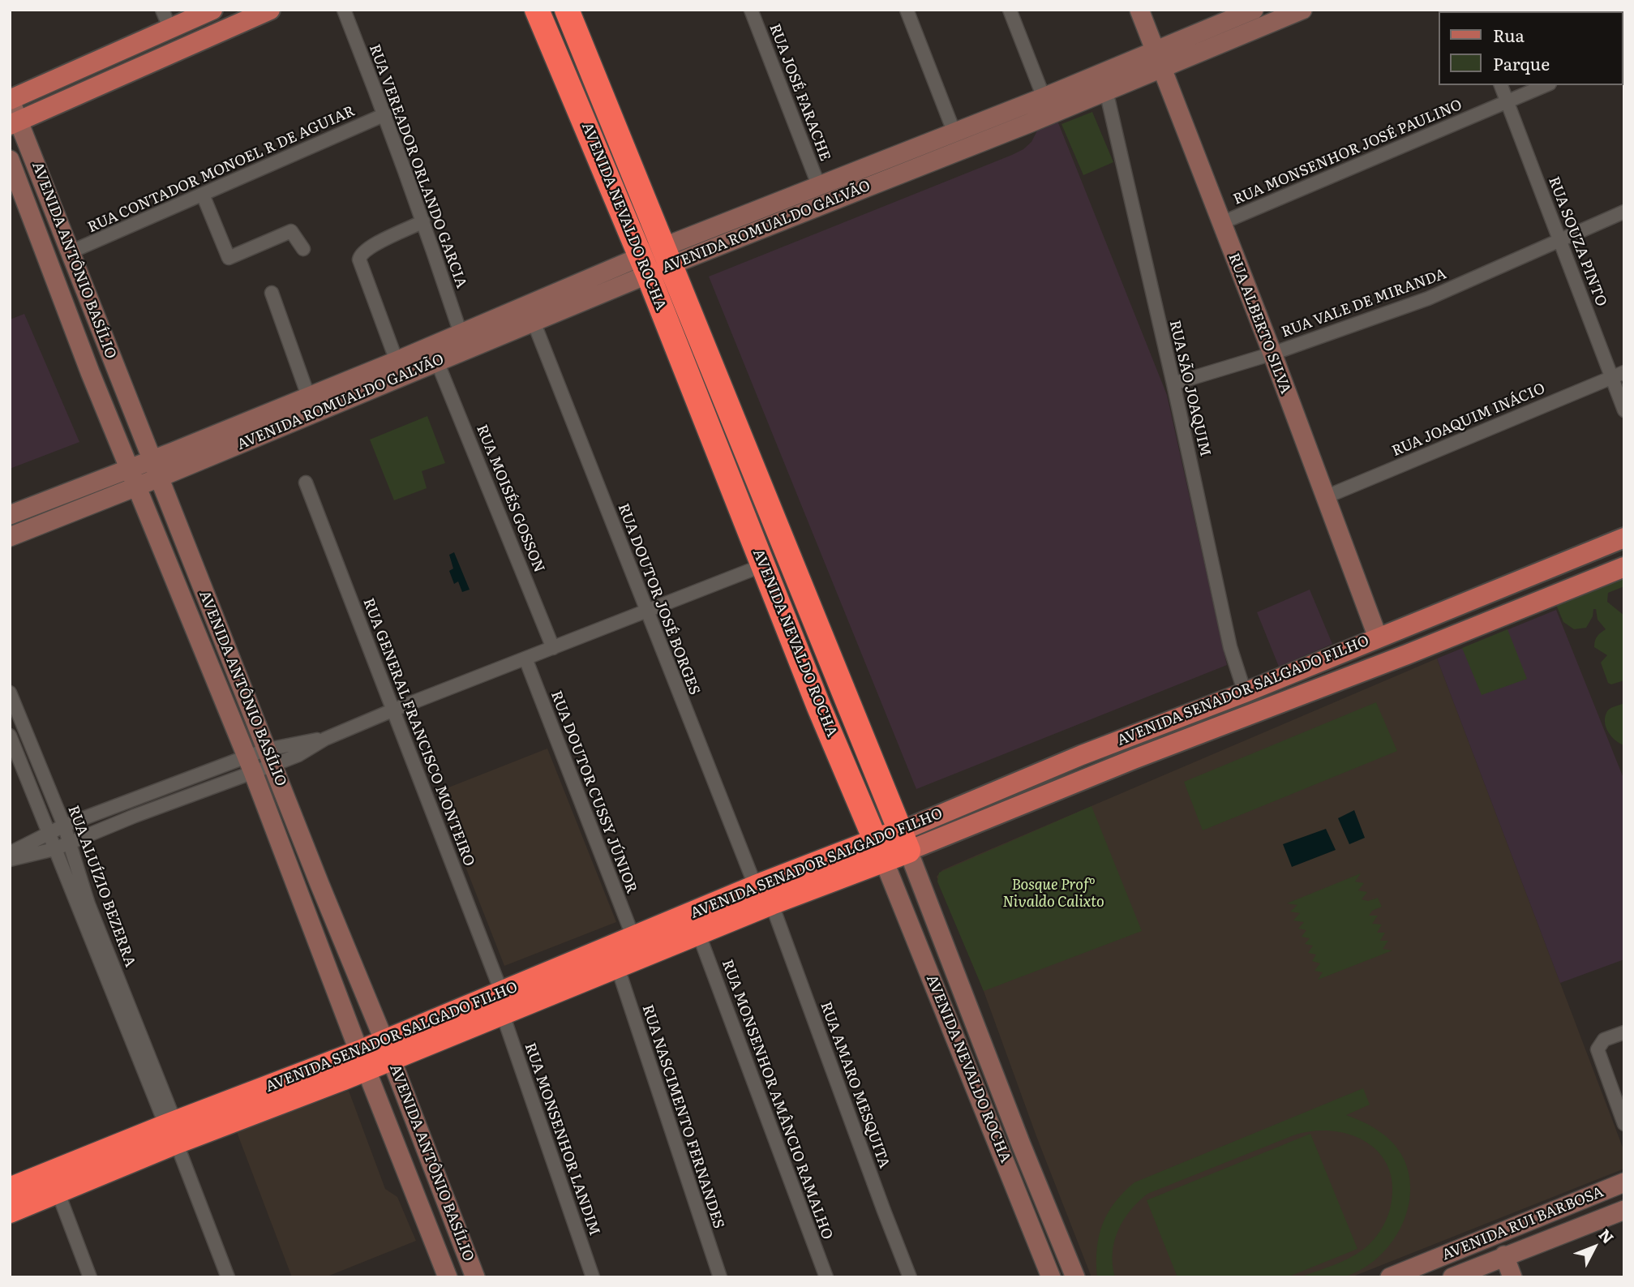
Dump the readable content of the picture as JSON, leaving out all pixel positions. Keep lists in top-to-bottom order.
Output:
{
  "streets": {
    "highway": ["AVENIDA NEVALDO ROCHA", "AVENIDA SENADOR SALGADO FILHO"],
    "main road": [
      "AVENIDA ROMUALDO GALVÃO",
      "AVENIDA ANTÔNIO BASÍLIO",
      "RUA ALBERTO SILVA",
      "AVENIDA RUI BARBOSA"
    ],
    "street": [
      "RUA JOSÉ FARACHE",
      "RUA MONSENHOR JOSÉ PAULINO",
      "RUA VEREADOR ORLANDO GARCIA",
      "RUA CONTADOR MONOEL R DE AGUIAR",
      "RUA SOUZA PINTO",
      "RUA VALE DE MIRANDA",
      "RUA SÃO JOAQUIM",
      "RUA JOAQUIM INÁCIO",
      "RUA MOISÉS GOSSON",
      "RUA DOUTOR JOSÉ BORGES",
      "RUA GENERAL FRANCISCO MONTEIRO",
      "RUA DOUTOR CUSSY JÚNIOR",
      "RUA ALUÍZIO BEZERRA",
      "RUA AMARO MESQUITA",
      "RUA MONSENHOR AMÂNCIO RAMALHO",
      "RUA NASCIMENTO FERNANDES",
      "RUA MONSENHOR LANDIM"
    ]
  },
  "crossings": [
    ["RUA JOSÉ FARACHE", "AVENIDA ROMUALDO GALVÃO"],
    ["RUA MONSENHOR JOSÉ PAULINO", "RUA SOUZA PINTO"],
    ["RUA MONSENHOR JOSÉ PAULINO", "RUA ALBERTO SILVA"],
    ["RUA VEREADOR ORLANDO GARCIA", "RUA CONTADOR MONOEL R DE AGUIAR"],
    ["RUA VEREADOR ORLANDO GARCIA", "AVENIDA ROMUALDO GALVÃO"],
    ["RUA CONTADOR MONOEL R DE AGUIAR", "AVENIDA ANTÔNIO BASÍLIO"],
    ["AVENIDA NEVALDO ROCHA", "AVENIDA ROMUALDO GALVÃO"],
    ["AVENIDA NEVALDO ROCHA", "AVENIDA SENADOR SALGADO FILHO"],
    ["AVENIDA ROMUALDO GALVÃO", "AVENIDA ANTÔNIO BASÍLIO"],
    ["AVENIDA ROMUALDO GALVÃO", "RUA ALBERTO SILVA"],
    ["AVENIDA ROMUALDO GALVÃO", "RUA SÃO JOAQUIM"],
    ["AVENIDA ROMUALDO GALVÃO", "RUA MOISÉS GOSSON"],
    ["AVENIDA ROMUALDO GALVÃO", "RUA DOUTOR JOSÉ BORGES"],
    ["RUA SOUZA PINTO", "RUA VALE DE MIRANDA"],
    ["RUA SOUZA PINTO", "RUA JOAQUIM INÁCIO"],
    ["AVENIDA ANTÔNIO BASÍLIO", "AVENIDA SENADOR SALGADO FILHO"],
    ["RUA VALE DE MIRANDA", "RUA ALBERTO SILVA"],
    ["RUA VALE DE MIRANDA", "RUA SÃO JOAQUIM"],
    ["RUA ALBERTO SILVA", "RUA JOAQUIM INÁCIO"],
    ["RUA ALBERTO SILVA", "AVENIDA SENADOR SALGADO FILHO"],
    ["RUA SÃO JOAQUIM", "AVENIDA SENADOR SALGADO FILHO"],
    ["RUA DOUTOR JOSÉ BORGES", "AVENIDA SENADOR SALGADO FILHO"],
    ["RUA DOUTOR JOSÉ BORGES", "RUA AMARO MESQUITA"],
    ["AVENIDA SENADOR SALGADO FILHO", "RUA GENERAL FRANCISCO MONTEIRO"],
    ["AVENIDA SENADOR SALGADO FILHO", "RUA DOUTOR CUSSY JÚNIOR"],
    ["AVENIDA SENADOR SALGADO FILHO", "RUA ALUÍZIO BEZERRA"],
    ["AVENIDA SENADOR SALGADO FILHO", "RUA AMARO MESQUITA"],
    ["AVENIDA SENADOR SALGADO FILHO", "RUA MONSENHOR AMÂNCIO RAMALHO"],
    ["AVENIDA SENADOR SALGADO FILHO", "RUA NASCIMENTO FERNANDES"],
    ["AVENIDA SENADOR SALGADO FILHO", "RUA MONSENHOR LANDIM"],
    ["RUA GENERAL FRANCISCO MONTEIRO", "RUA MONSENHOR LANDIM"]
  ],
  "parks": ["Bosque Profº Nivaldo Calixto"],
  "legend": ["Rua", "Parque"],
  "north": "top right"
}
